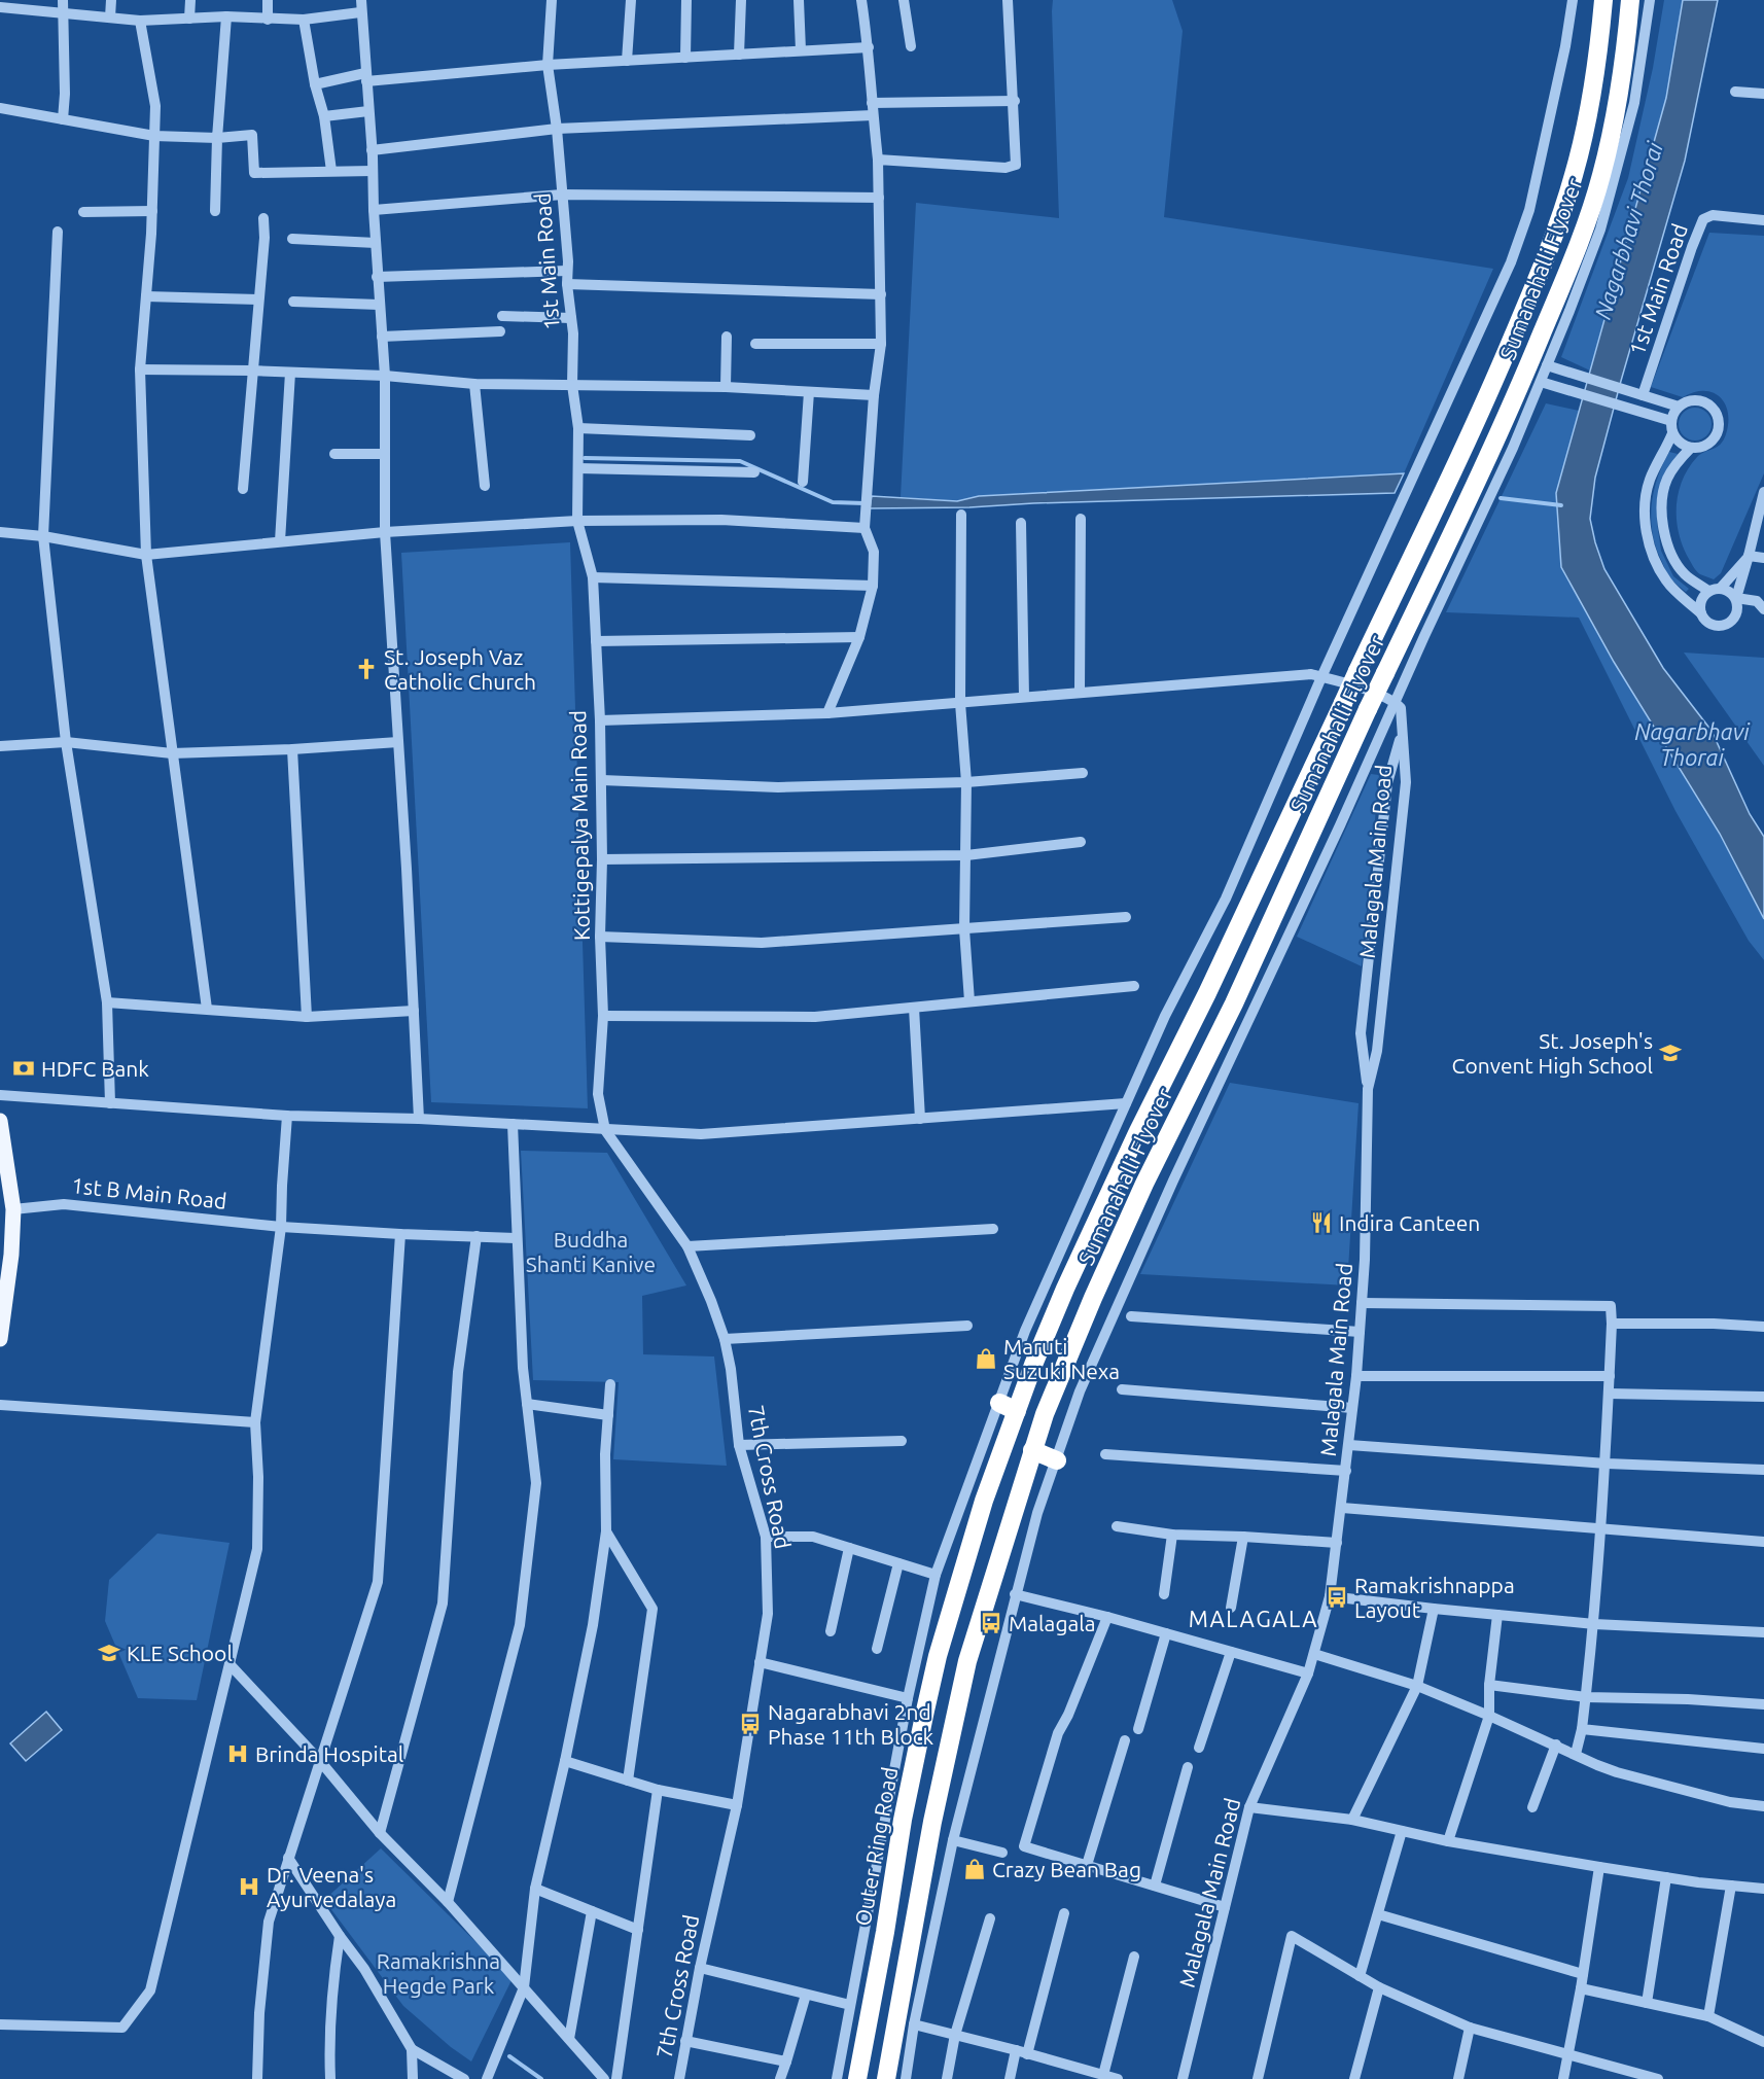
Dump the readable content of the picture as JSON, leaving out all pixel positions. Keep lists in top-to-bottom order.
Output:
{
  "streets": {
    "highway": ["Sumanahalli Flyover", "Outer Ring Road"],
    "street": [
      "1st Main Road",
      "Kottigepalya Main Road",
      "Malagala Main Road",
      "1st B Main Road",
      "7th Cross Road"
    ]
  },
  "crossings": [
    ["1st Main Road", "Kottigepalya Main Road"],
    ["Sumanahalli Flyover", "Outer Ring Road"],
    ["Kottigepalya Main Road", "7th Cross Road"]
  ],
  "districts": ["MALAGALA"],
  "water": ["Nagarbhavi Thorai"],
  "parks": ["Buddha Shanti Kanive", "Ramakrishna Hegde Park"],
  "places": {
    "church": ["St. Joseph Vaz Catholic Church"],
    "school or university": ["St. Joseph's Convent High School", "KLE School"],
    "bank": ["HDFC Bank"],
    "restaurant": ["Indira Canteen"],
    "shop": ["Maruti Suzuki Nexa", "Crazy Bean Bag"],
    "bus stop": ["Ramakrishnappa Layout", "Malagala", "Nagarabhavi 2nd Phase 11th Block"],
    "hospital": ["Brinda Hospital", "Dr. Veena's Ayurvedalaya"]
  }
}
